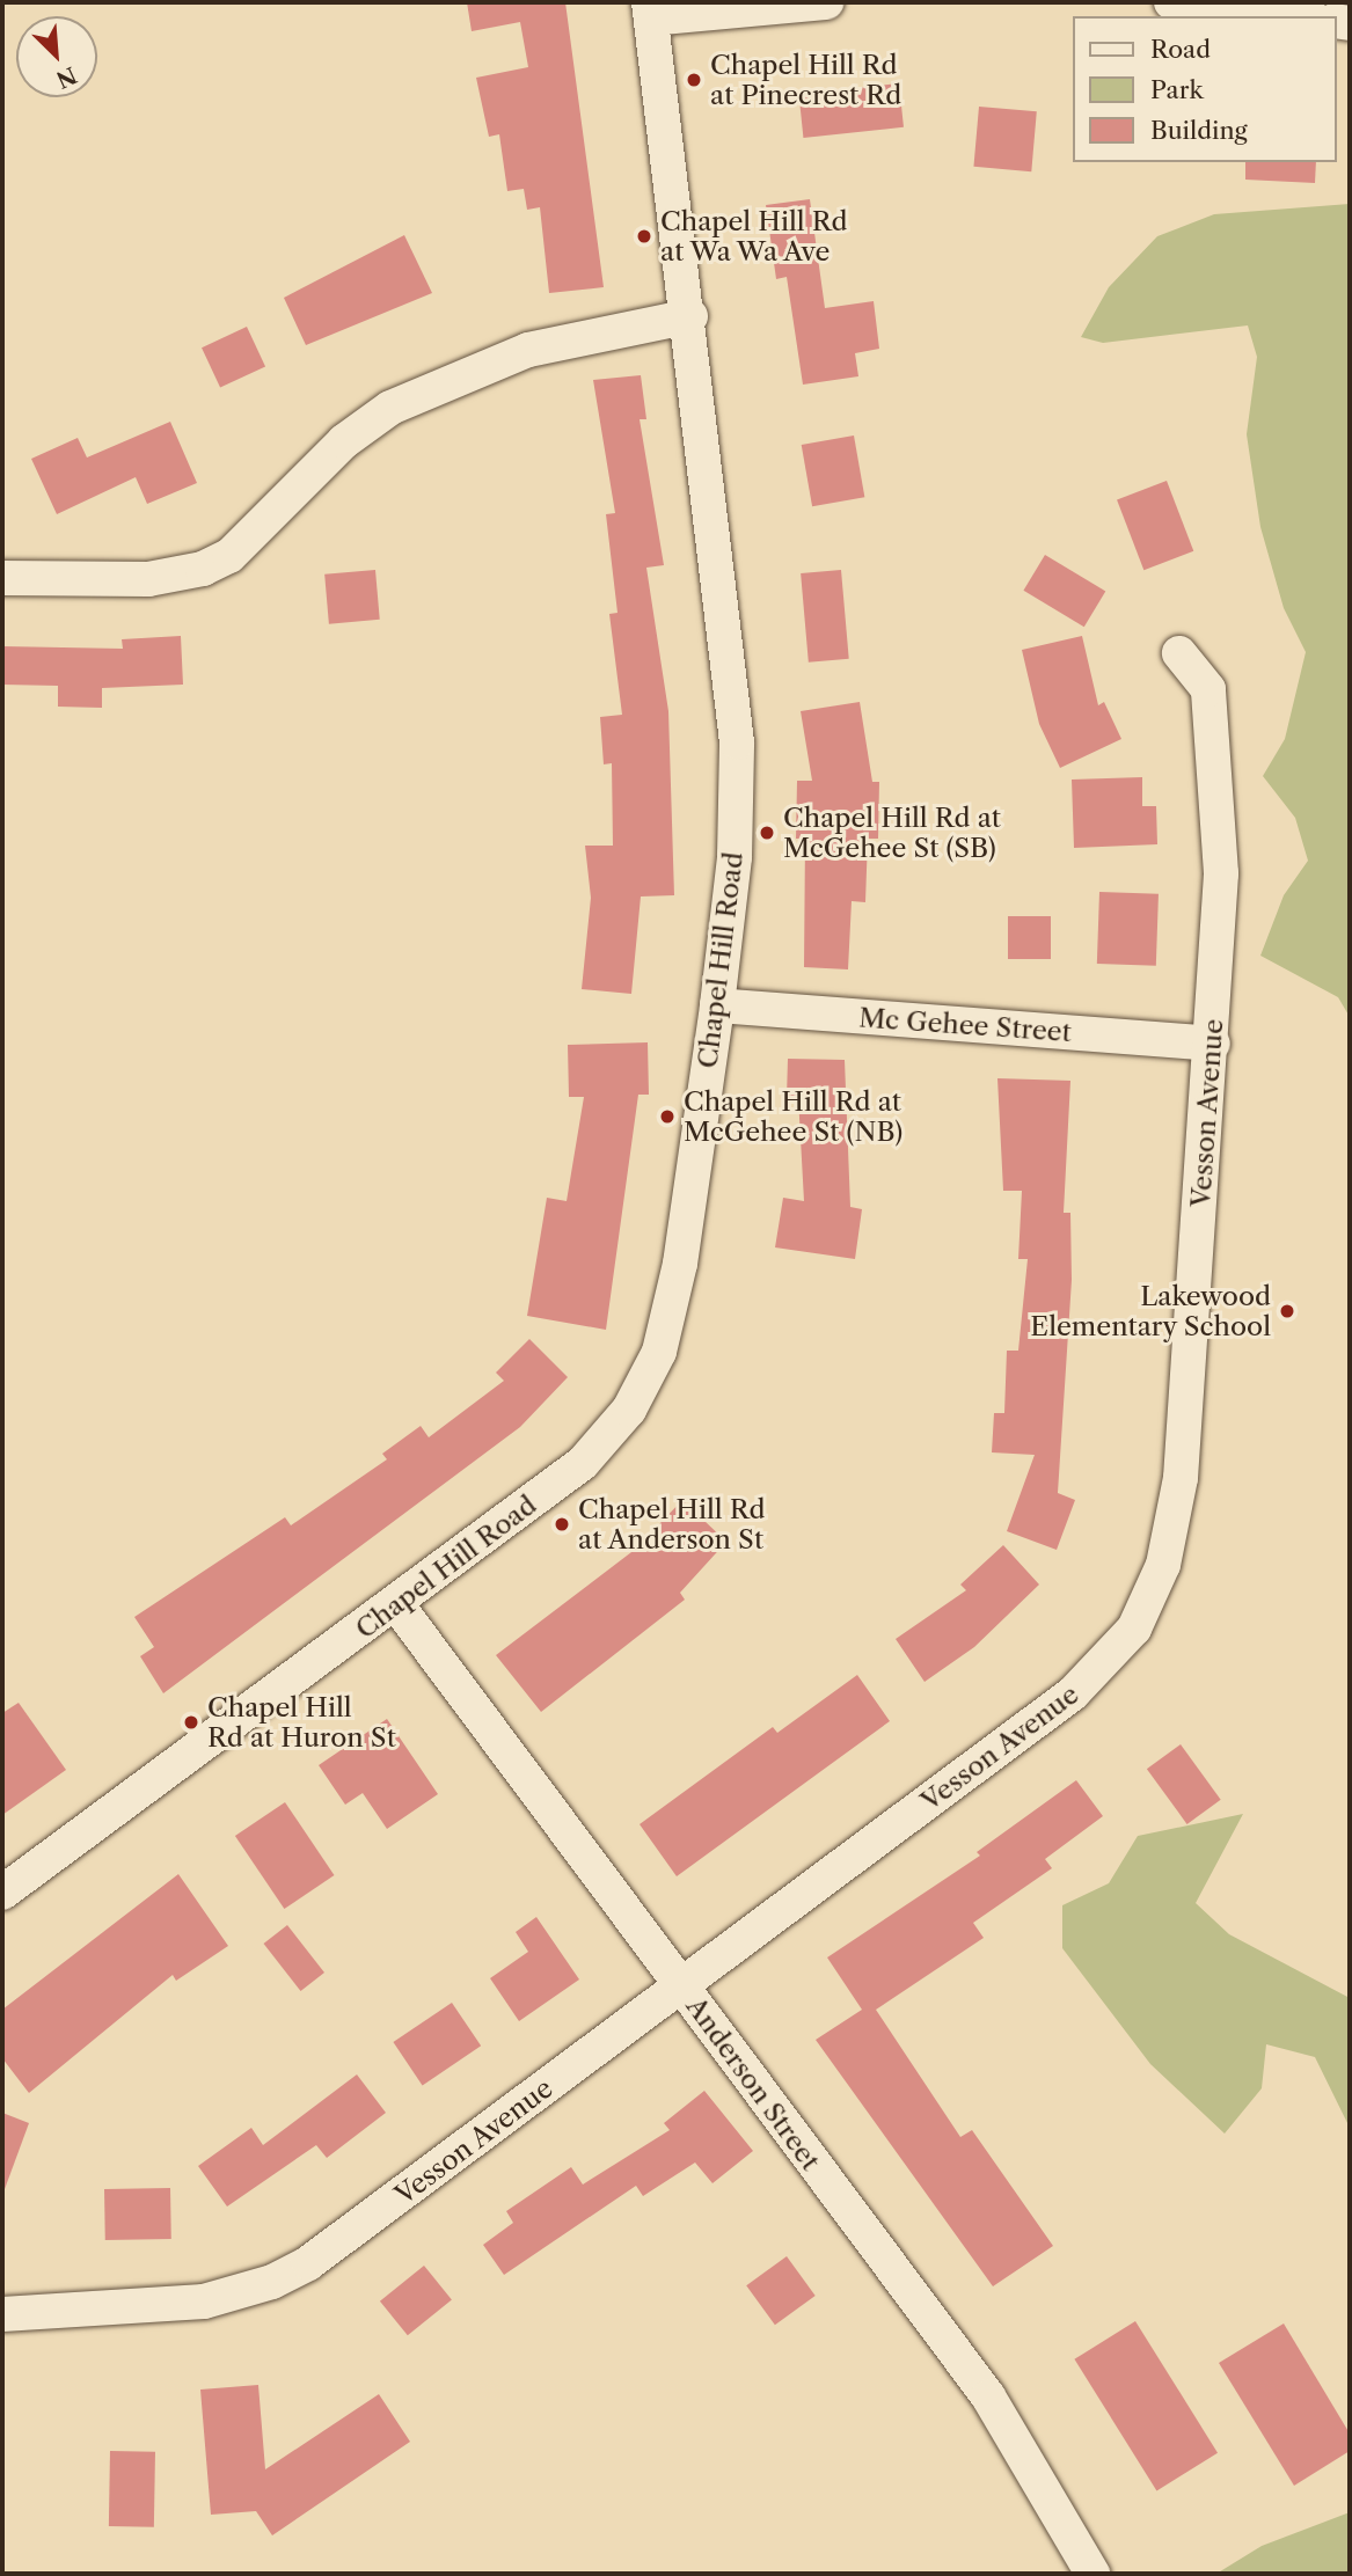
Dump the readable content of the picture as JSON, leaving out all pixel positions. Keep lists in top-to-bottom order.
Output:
{
  "streets": {
    "street": [
      "Chapel Hill Road",
      "Mc Gehee Street",
      "Vesson Avenue",
      "Anderson Street"
    ]
  },
  "crossings": [
    ["Chapel Hill Road", "Mc Gehee Street"],
    ["Chapel Hill Road", "Anderson Street"],
    ["Mc Gehee Street", "Vesson Avenue"],
    ["Vesson Avenue", "Anderson Street"]
  ],
  "places": [
    "Chapel Hill Rd at Pinecrest Rd",
    "Chapel Hill Rd at Wa Wa Ave",
    "Chapel Hill Rd at McGehee St (SB)",
    "Chapel Hill Rd at McGehee St (NB)",
    "Lakewood Elementary School",
    "Chapel Hill Rd at Anderson St",
    "Chapel Hill Rd at Huron St"
  ],
  "legend": ["Road", "Park", "Building"],
  "north": "bottom right"
}
